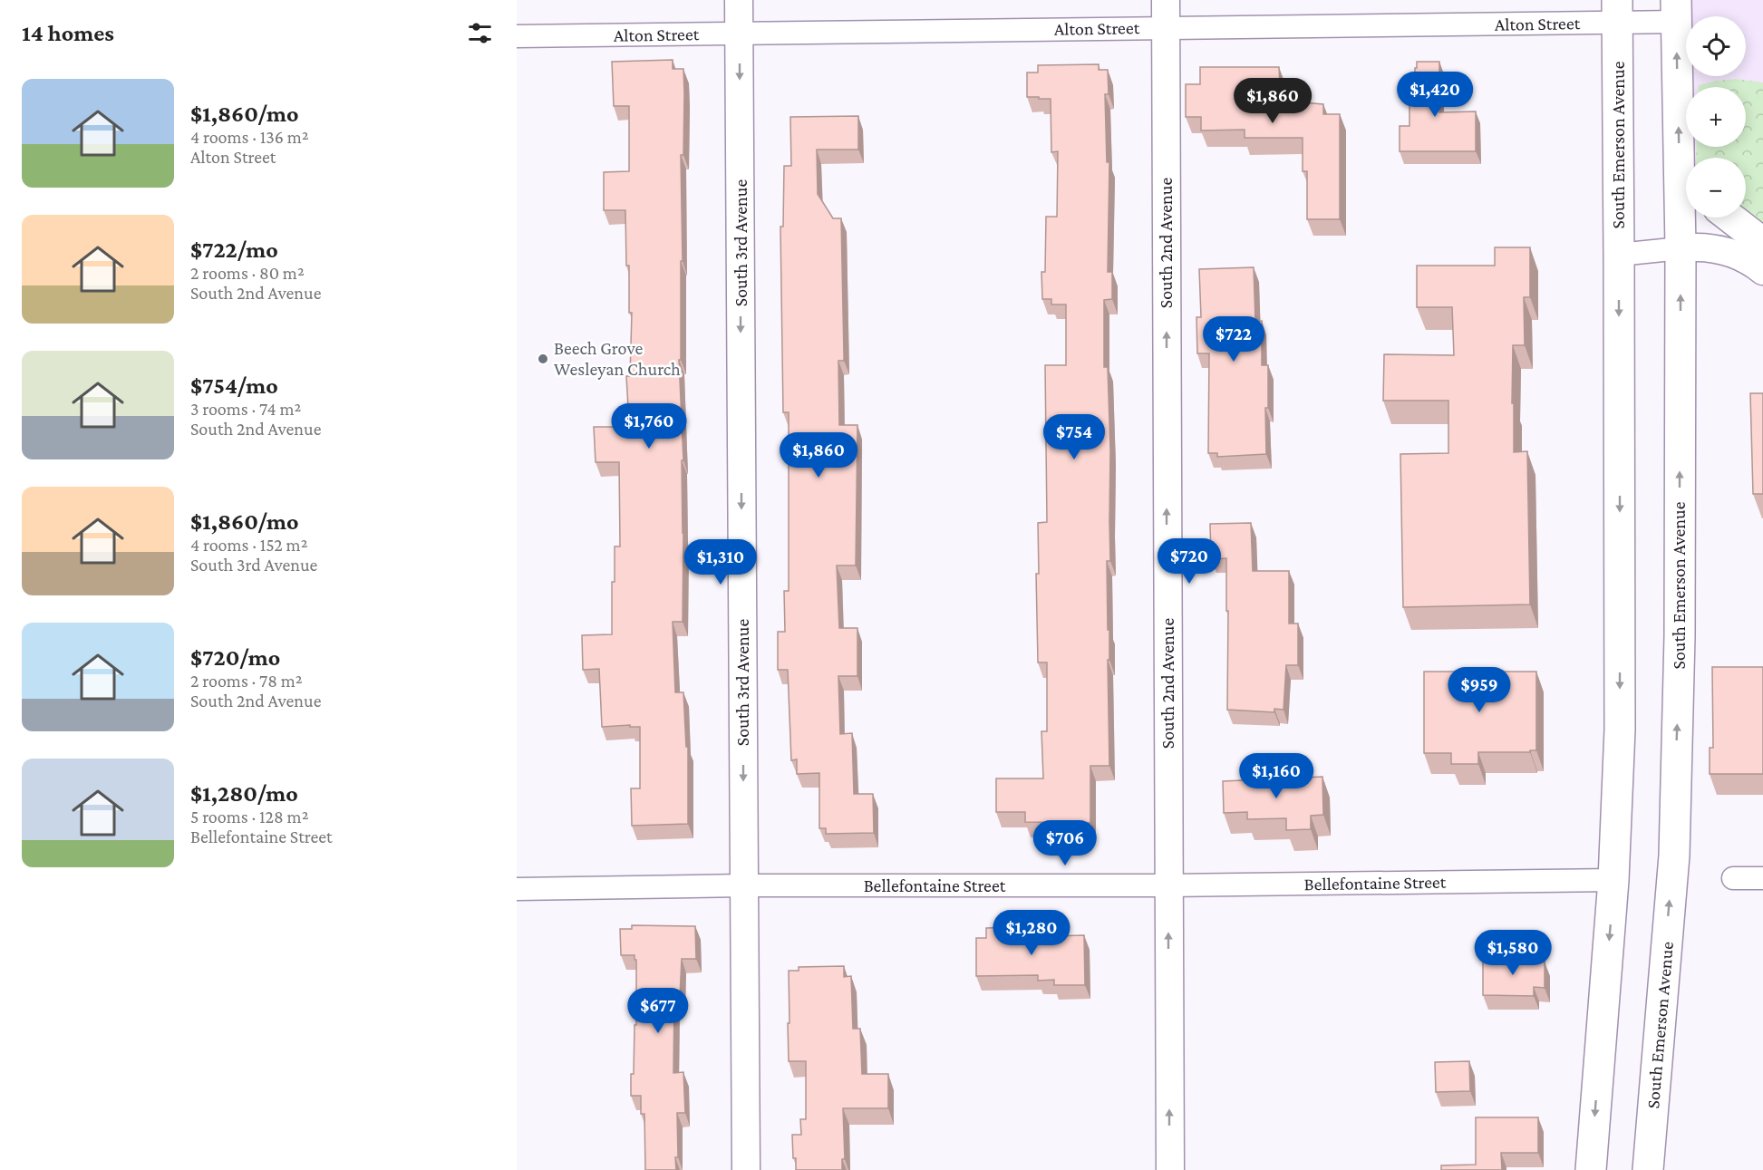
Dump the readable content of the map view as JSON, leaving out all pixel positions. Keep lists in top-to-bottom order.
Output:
{
  "streets": {
    "main road": ["South Emerson Avenue"],
    "street": [
      "Alton Street",
      "South 3rd Avenue",
      "South 2nd Avenue",
      "Bellefontaine Street"
    ]
  },
  "crossings": [
    ["Alton Street", "South Emerson Avenue"],
    ["Alton Street", "South 3rd Avenue"],
    ["Alton Street", "South 2nd Avenue"],
    ["South Emerson Avenue", "Bellefontaine Street"],
    ["South 3rd Avenue", "Bellefontaine Street"],
    ["South 2nd Avenue", "Bellefontaine Street"]
  ],
  "one_way": ["South 3rd Avenue", "South 2nd Avenue"],
  "places": ["Beech Grove Wesleyan Church"],
  "page": {
    "heading": "14 homes",
    "map_buttons": ["+", "−"],
    "list": [
      {
        "name": "$1,860/mo",
        "note": "4 rooms · 136 m² · Alton Street"
      },
      {
        "name": "$722/mo",
        "note": "2 rooms · 80 m² · South 2nd Avenue"
      },
      {
        "name": "$754/mo",
        "note": "3 rooms · 74 m² · South 2nd Avenue"
      },
      {
        "name": "$1,860/mo",
        "note": "4 rooms · 152 m² · South 3rd Avenue"
      },
      {
        "name": "$720/mo",
        "note": "2 rooms · 78 m² · South 2nd Avenue"
      },
      {
        "name": "$1,280/mo",
        "note": "5 rooms · 128 m² · Bellefontaine Street"
      }
    ],
    "price": [
      "$1,420",
      "$1,860",
      "$722",
      "$1,760",
      "$754",
      "$1,860",
      "$720",
      "$1,310",
      "$959",
      "$1,160",
      "$706",
      "$1,280",
      "$1,580",
      "$677"
    ]
  }
}
